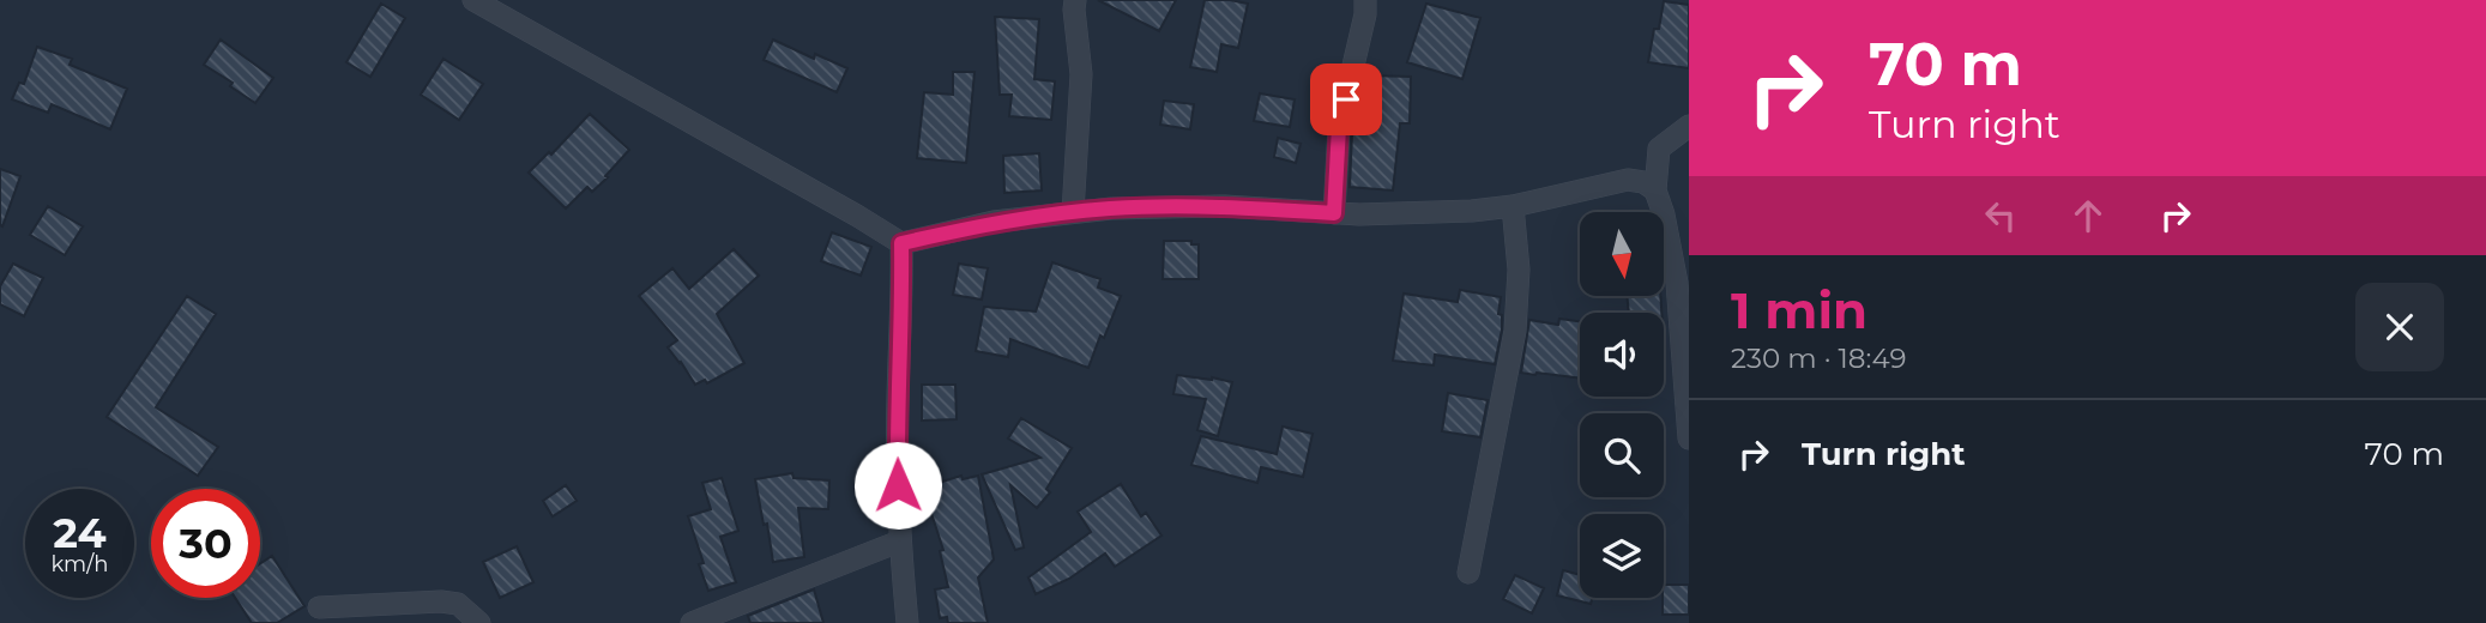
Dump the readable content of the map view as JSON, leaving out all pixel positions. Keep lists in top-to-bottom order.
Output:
{
  "north": "bottom",
  "page": {
    "turn": ["70 m", "Turn right"],
    "heading": ["1 min", "230 m · 18:49"],
    "list": [
      {
        "name": "Turn right",
        "value": "70 m"
      }
    ],
    "speed": "24 km/h",
    "limit": "30"
  }
}
